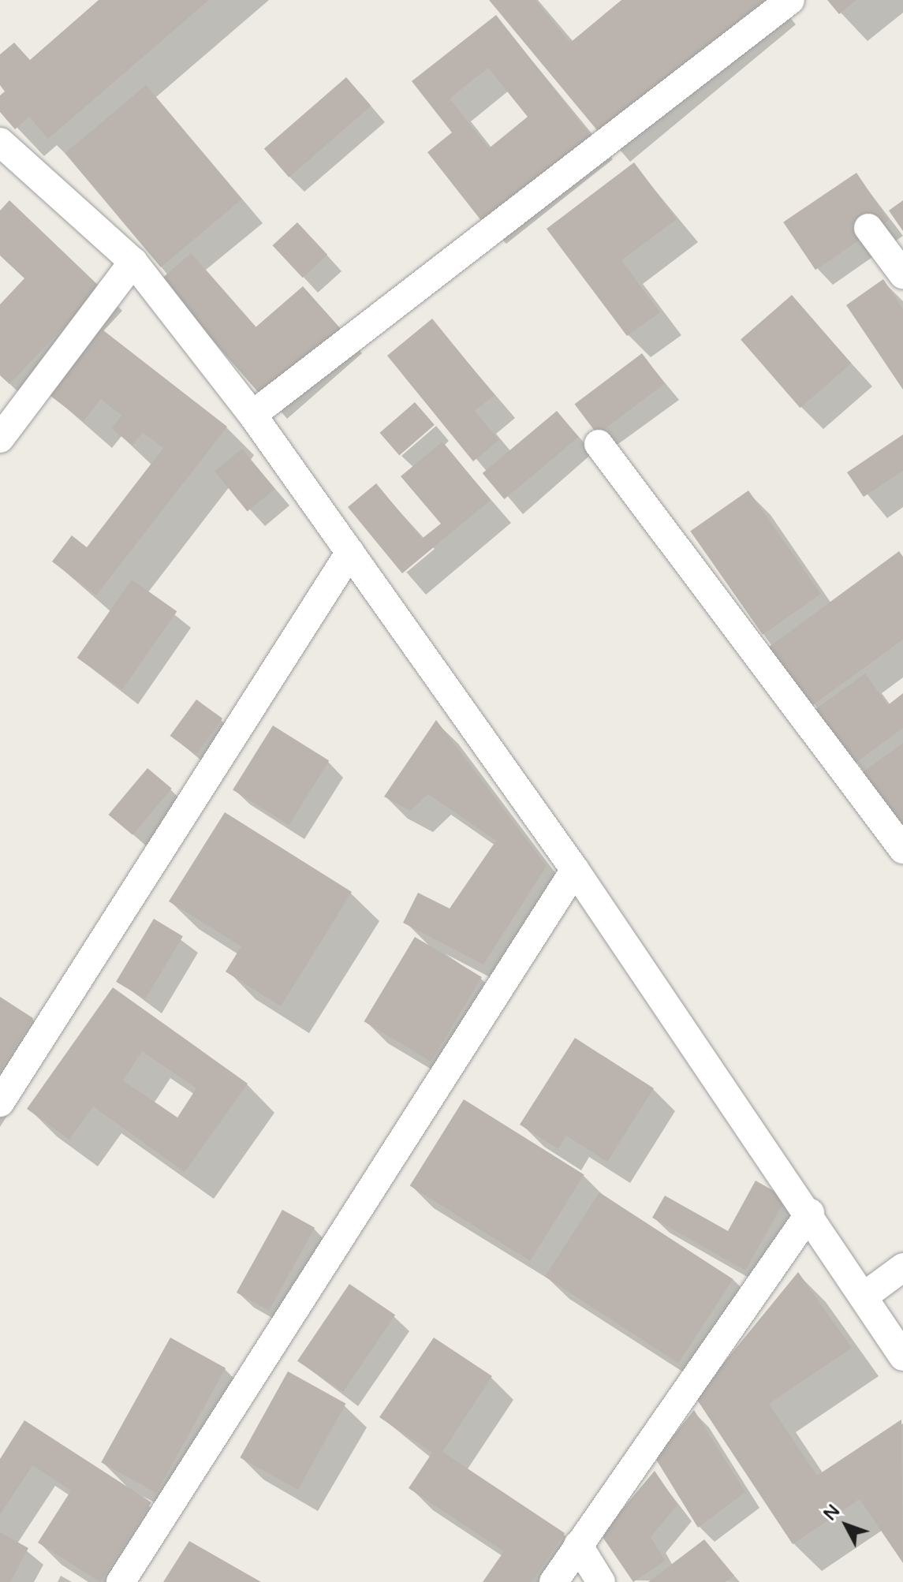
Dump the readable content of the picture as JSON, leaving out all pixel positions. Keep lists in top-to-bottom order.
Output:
{
  "north": "top left"
}
